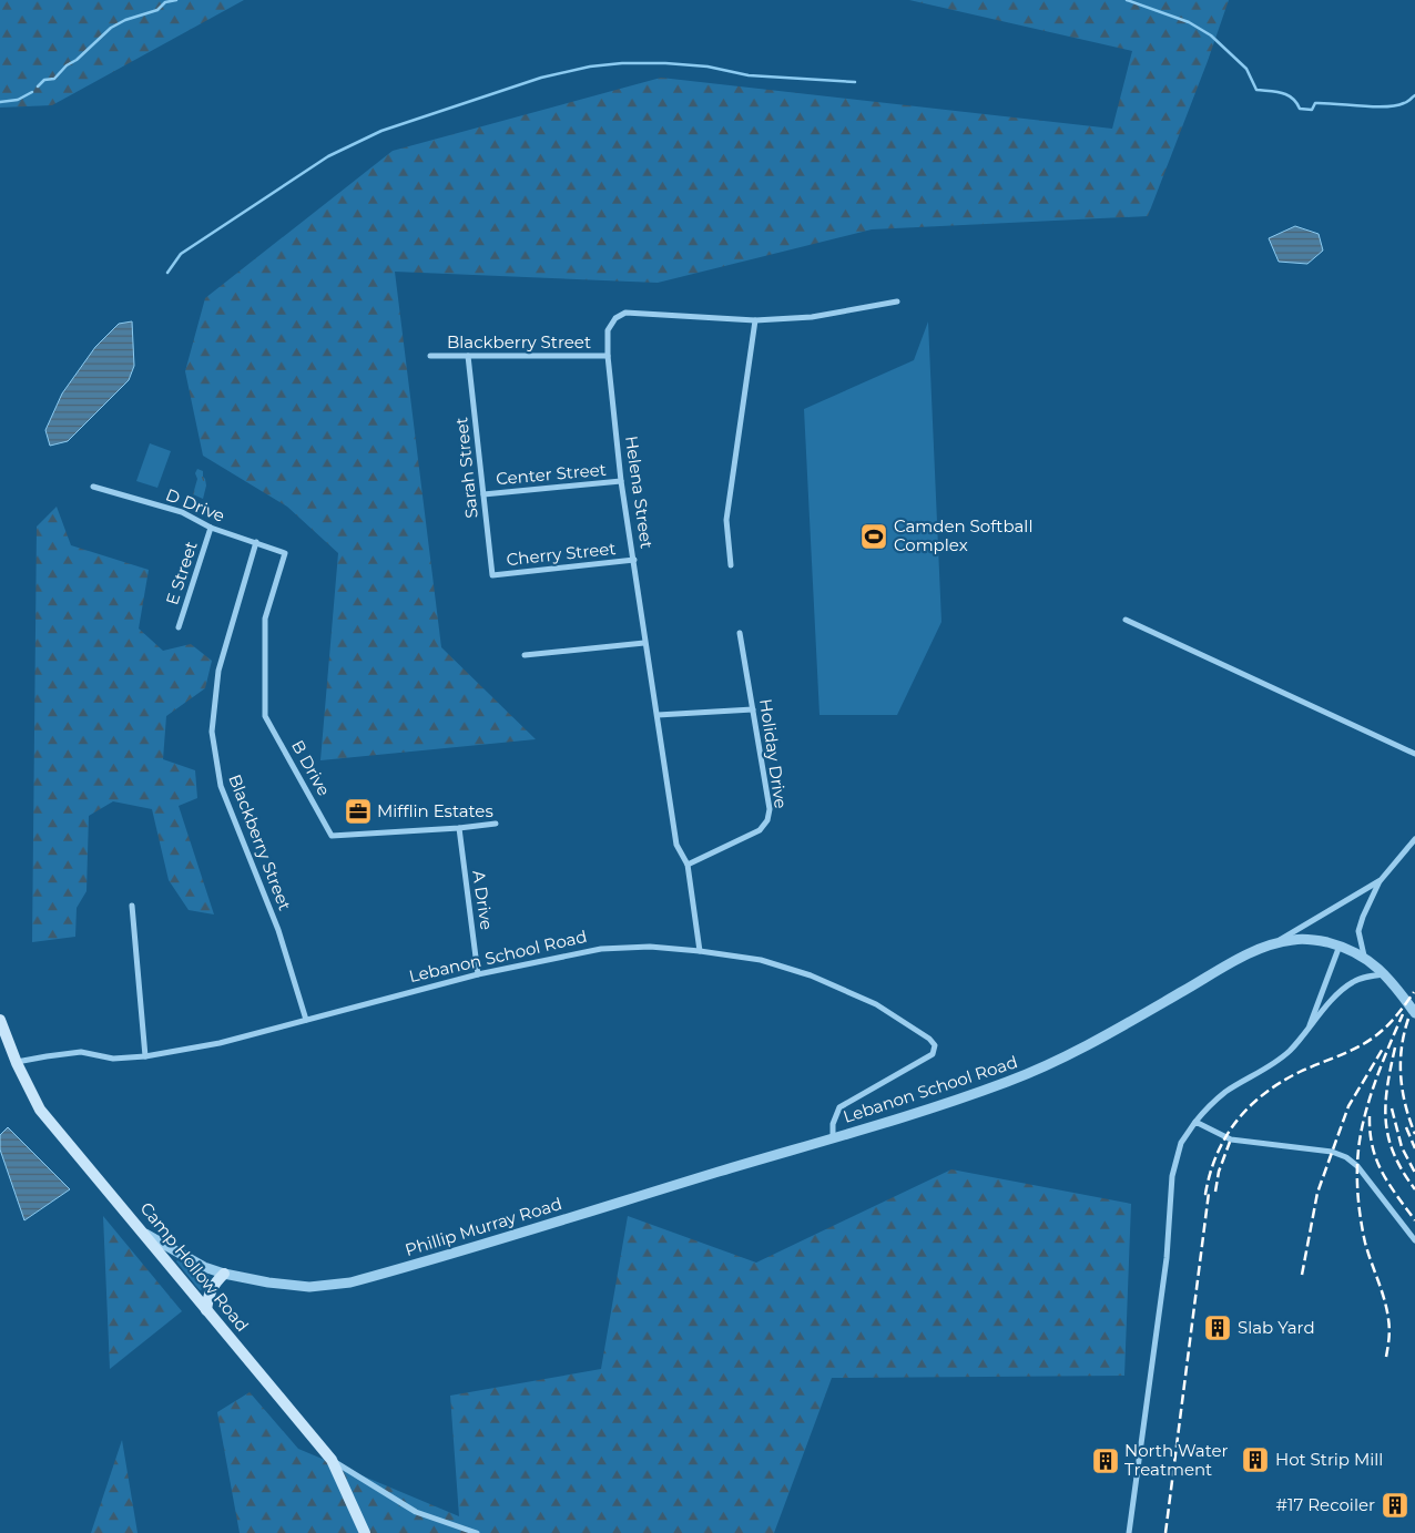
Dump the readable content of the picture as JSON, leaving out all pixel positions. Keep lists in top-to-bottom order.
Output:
{
  "streets": {
    "main road": ["Camp Hollow Road"],
    "street": [
      "Blackberry Street",
      "Sarah Street",
      "Center Street",
      "Helena Street",
      "D Drive",
      "Cherry Street",
      "E Street",
      "Holiday Drive",
      "B Drive",
      "A Drive",
      "Lebanon School Road",
      "Phillip Murray Road"
    ]
  },
  "crossings": [
    ["Blackberry Street", "Sarah Street"],
    ["Blackberry Street", "Helena Street"],
    ["Blackberry Street", "D Drive"],
    ["Blackberry Street", "Lebanon School Road"],
    ["Sarah Street", "Center Street"],
    ["Sarah Street", "Cherry Street"],
    ["Center Street", "Helena Street"],
    ["Helena Street", "Cherry Street"],
    ["Helena Street", "Holiday Drive"],
    ["Helena Street", "Lebanon School Road"],
    ["D Drive", "E Street"],
    ["D Drive", "B Drive"],
    ["B Drive", "A Drive"],
    ["A Drive", "Lebanon School Road"],
    ["Lebanon School Road", "Phillip Murray Road"],
    ["Lebanon School Road", "Camp Hollow Road"],
    ["Phillip Murray Road", "Camp Hollow Road"]
  ],
  "places": {
    "sports": ["Camden Softball Complex"],
    "office": ["Mifflin Estates"],
    "building": [
      "Slab Yard",
      "Hot Strip Mill",
      "North Water Treatment",
      "#17 Recoiler"
    ]
  }
}
